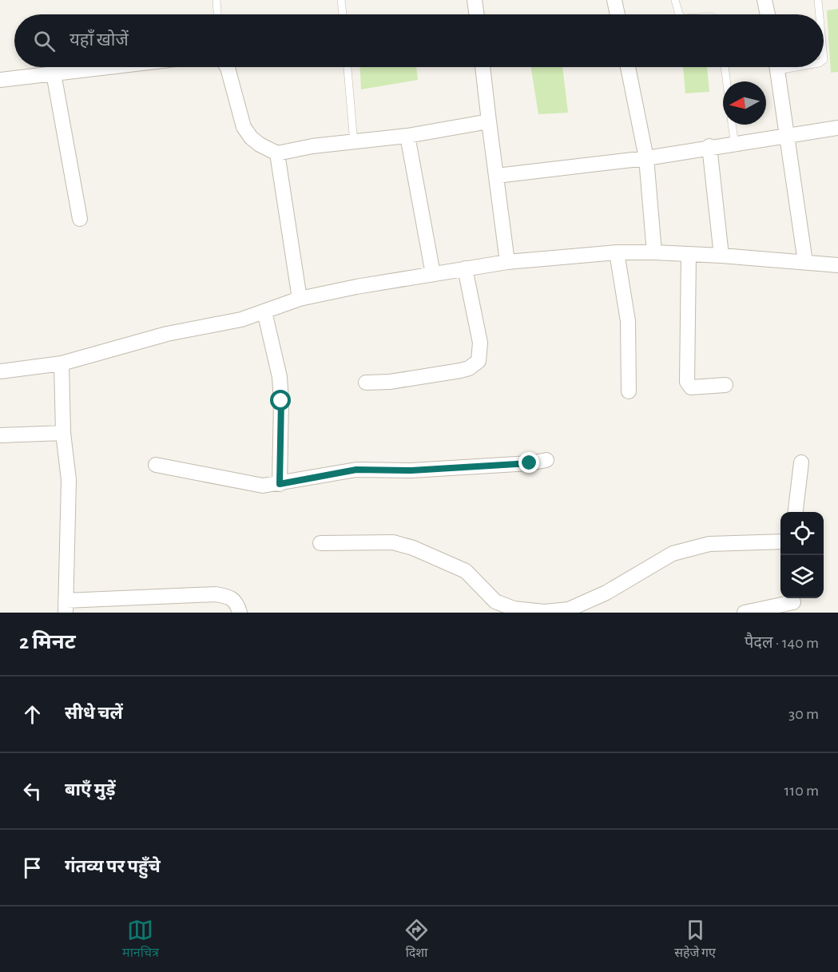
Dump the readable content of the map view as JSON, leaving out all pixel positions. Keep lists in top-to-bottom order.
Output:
{
  "north": "left",
  "page": {
    "search": "यहाँ खोजें",
    "heading": ["2 मिनट", "पैदल · 140 m"],
    "list": [
      ["सीधे चलें", "30 m"],
      ["बाएँ मुड़ें", "110 m"],
      "गंतव्य पर पहुँचे"
    ],
    "nav": ["मानचित्र", "दिशा", "सहेजे गए"]
  }
}
